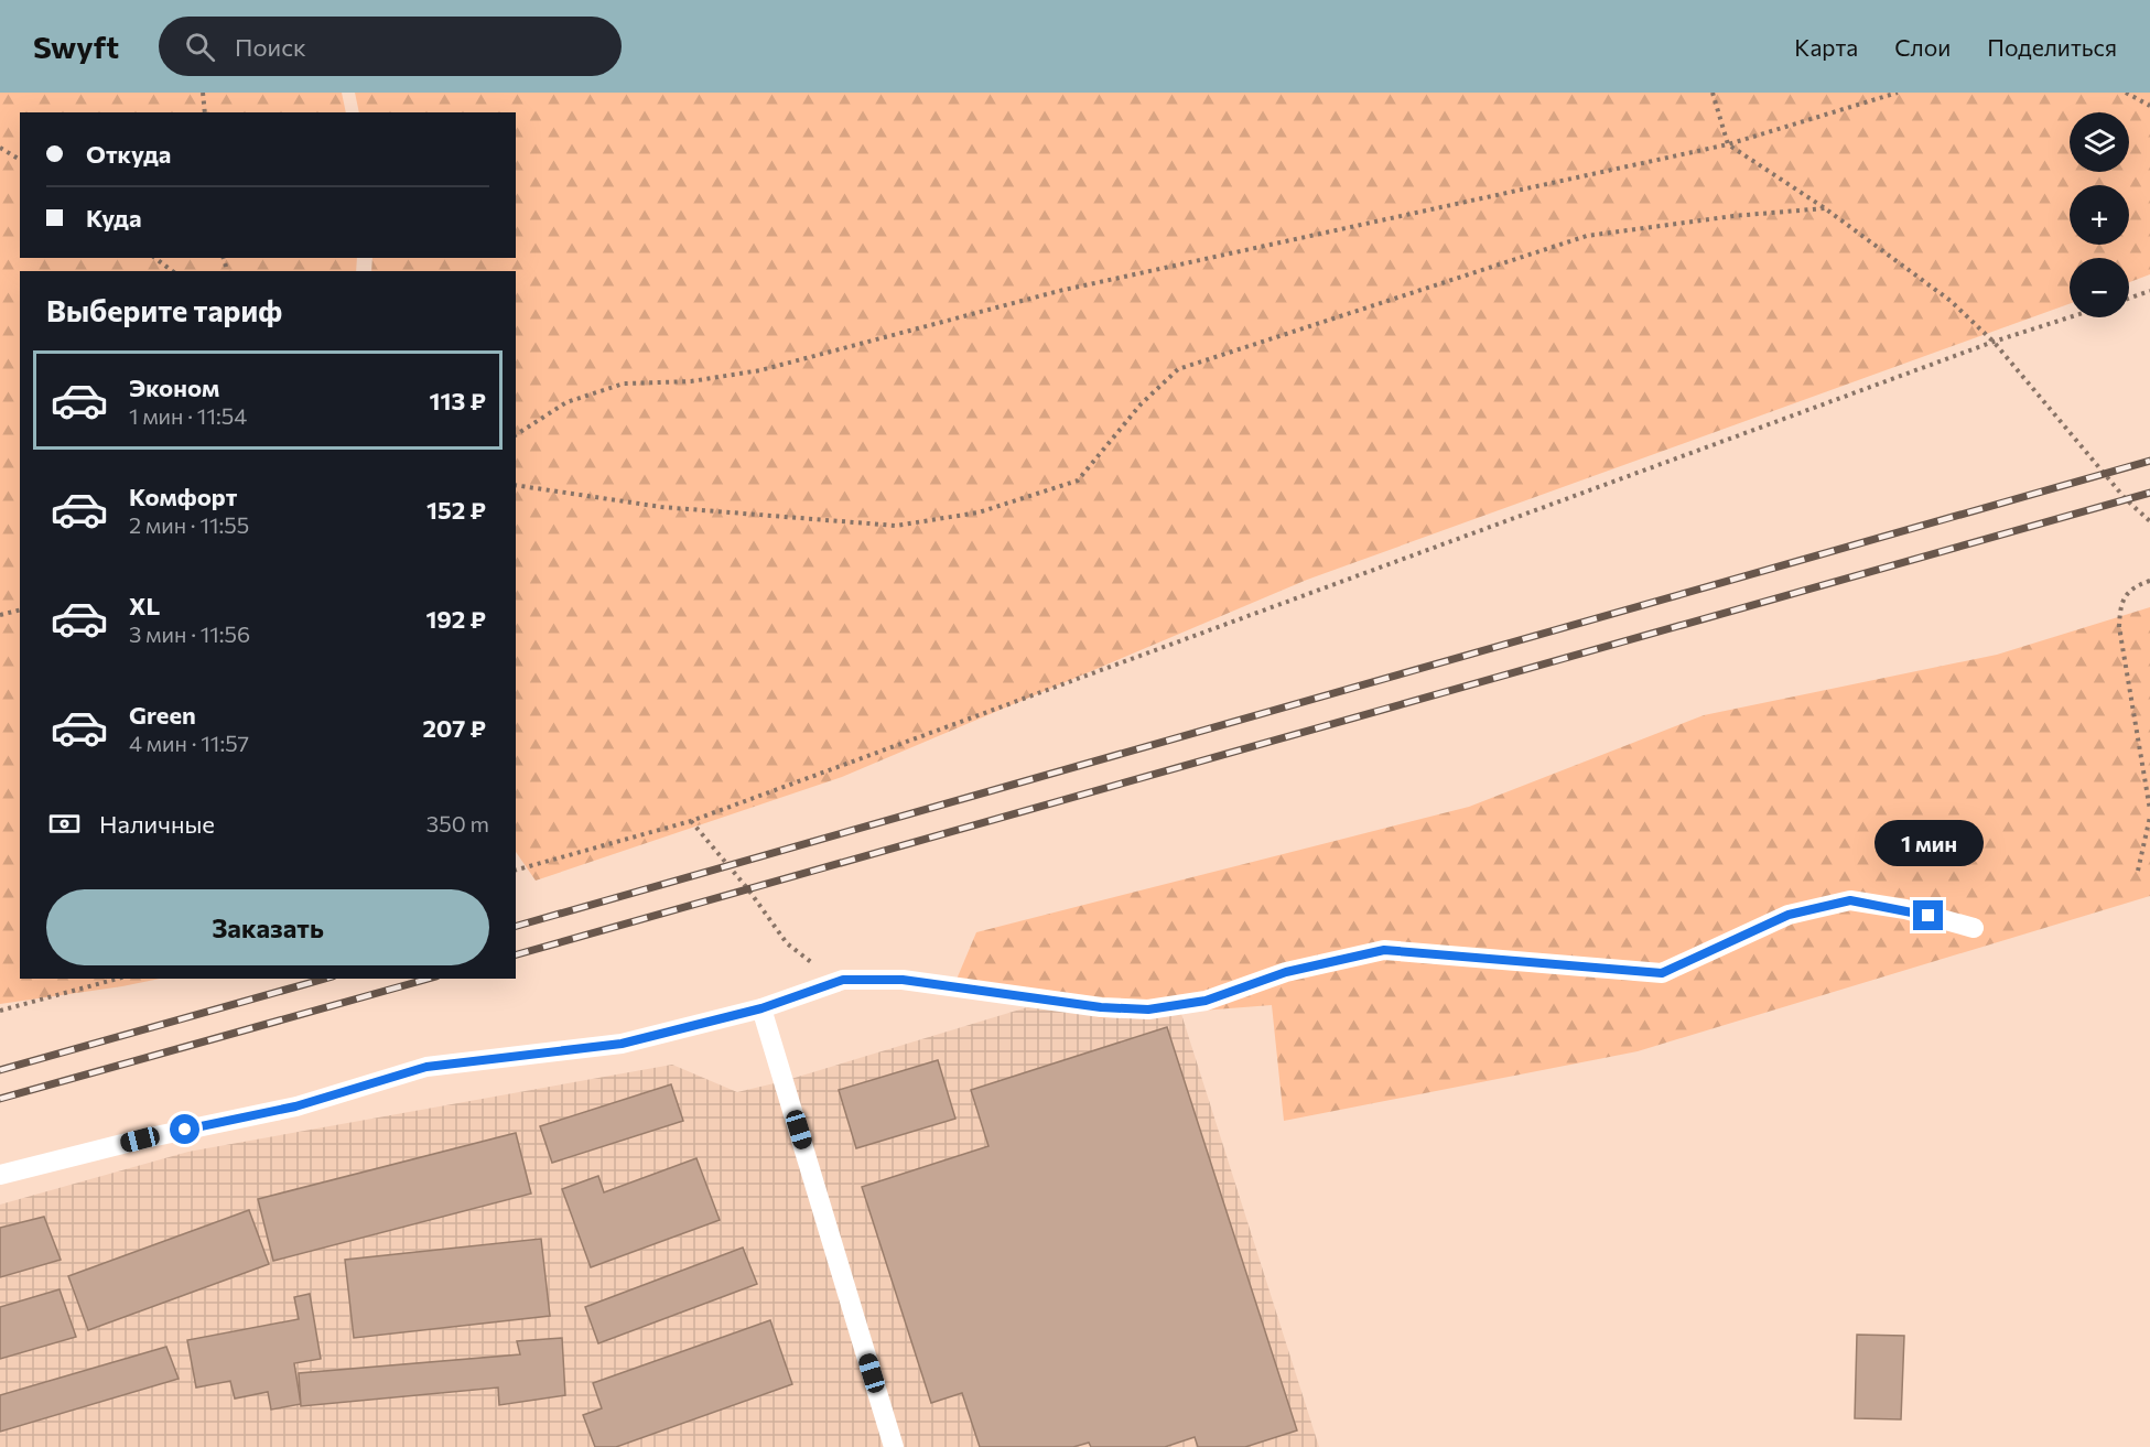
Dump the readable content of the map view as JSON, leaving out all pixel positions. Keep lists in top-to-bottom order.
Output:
{
  "page": {
    "header": "Swyft",
    "search": "Поиск",
    "nav": ["Карта", "Слои", "Поделиться"],
    "map_buttons": ["+", "−"],
    "banner": ["Откуда", "Куда"],
    "heading": "Выберите тариф",
    "list": [
      {
        "name": "Эконом",
        "note": "1 мин · 11:54",
        "value": "113 ₽"
      },
      {
        "name": "Комфорт",
        "note": "2 мин · 11:55",
        "value": "152 ₽"
      },
      {
        "name": "XL",
        "note": "3 мин · 11:56",
        "value": "192 ₽"
      },
      {
        "name": "Green",
        "note": "4 мин · 11:57",
        "value": "207 ₽"
      }
    ],
    "pay": ["Наличные", "350 m"],
    "bubble": "1 мин",
    "buttons": "Заказать"
  }
}
